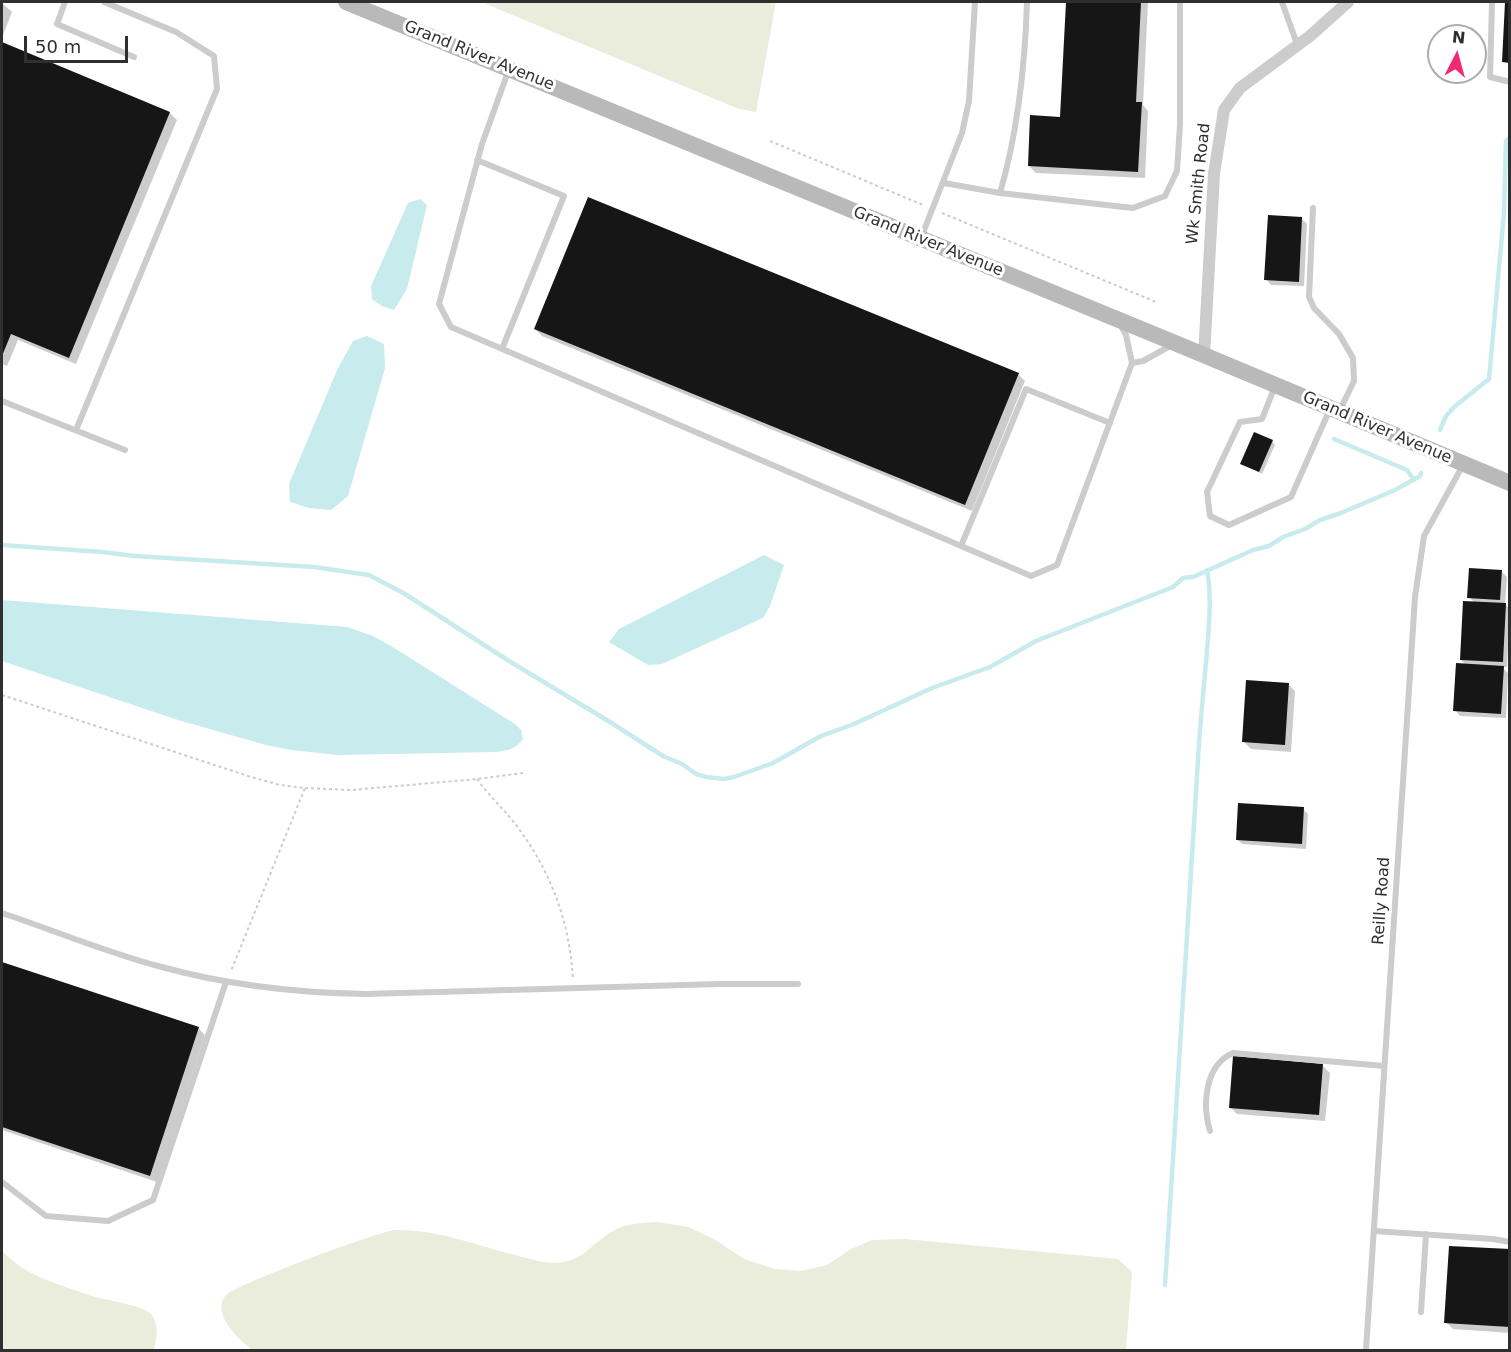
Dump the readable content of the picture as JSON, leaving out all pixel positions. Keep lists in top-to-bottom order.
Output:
{
  "streets": {
    "main road": ["Grand River Avenue"],
    "street": ["Wk Smith Road"],
    "lane": ["Reilly Road"]
  },
  "crossings": [
    ["Grand River Avenue", "Wk Smith Road"],
    ["Grand River Avenue", "Reilly Road"]
  ],
  "scale_bar": "50 m",
  "north": "top"
}
